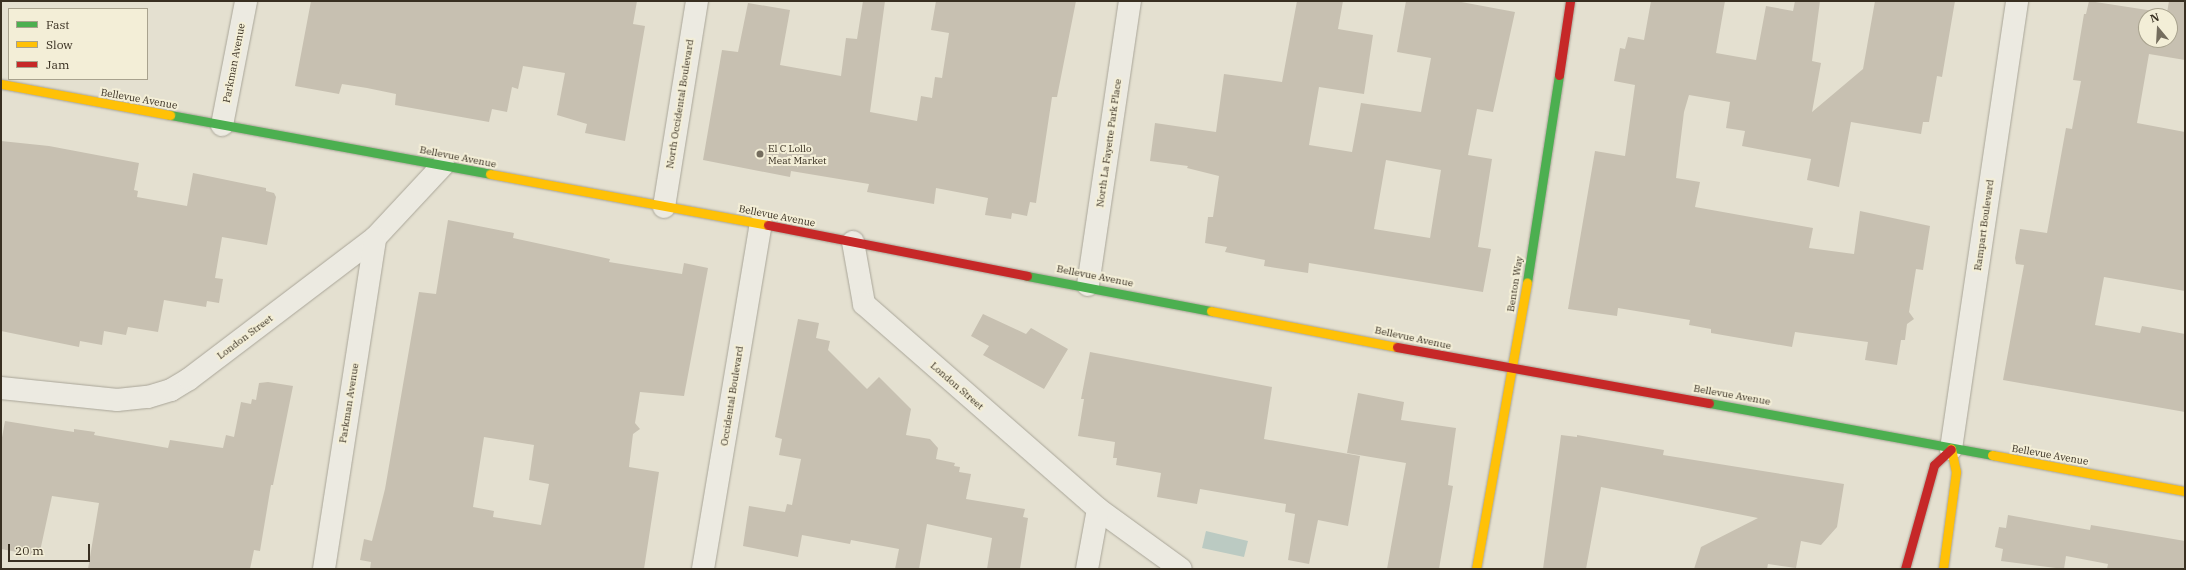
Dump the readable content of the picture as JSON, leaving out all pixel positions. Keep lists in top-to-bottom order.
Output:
{
  "streets": {
    "main road": ["Bellevue Avenue", "Benton Way"],
    "street": [
      "Parkman Avenue",
      "North Occidental Boulevard",
      "North La Fayette Park Place",
      "Rampart Boulevard",
      "London Street",
      "Occidental Boulevard"
    ]
  },
  "crossings": [
    ["Parkman Avenue", "Bellevue Avenue"],
    ["Parkman Avenue", "London Street"],
    ["Bellevue Avenue", "North Occidental Boulevard"],
    ["Bellevue Avenue", "North La Fayette Park Place"],
    ["Bellevue Avenue", "Rampart Boulevard"],
    ["Bellevue Avenue", "Benton Way"],
    ["Bellevue Avenue", "London Street"],
    ["Bellevue Avenue", "Occidental Boulevard"]
  ],
  "places": ["El C Lollo Meat Market"],
  "legend": ["Fast", "Slow", "Jam"],
  "scale_bar": "20 m",
  "north": "top"
}
